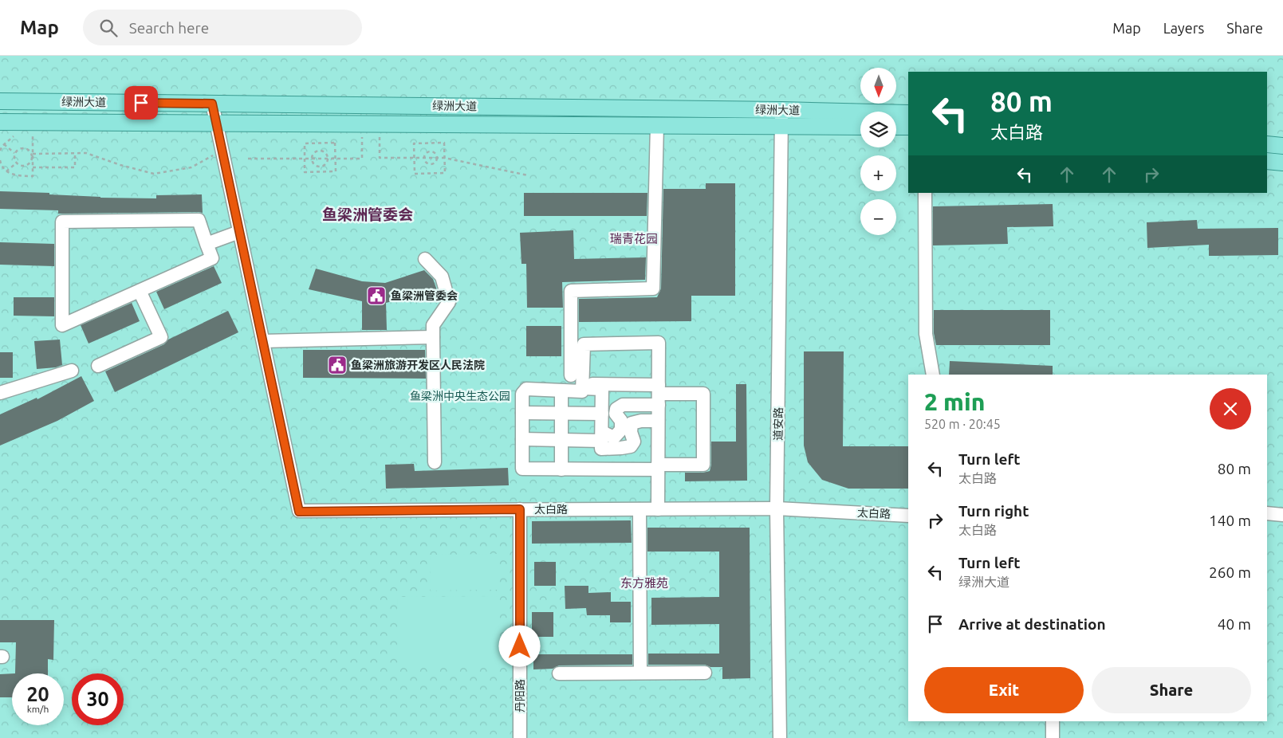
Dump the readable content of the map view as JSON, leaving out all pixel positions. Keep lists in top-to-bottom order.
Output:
{
  "streets": {
    "main road": ["绿洲大道"],
    "street": ["道安路", "太白路", "丹阳路"]
  },
  "crossings": [
    ["绿洲大道", "道安路"],
    ["绿洲大道", "太白路"],
    ["道安路", "太白路"],
    ["太白路", "丹阳路"]
  ],
  "districts": ["鱼梁洲管委会", "瑞青花园", "东方雅苑"],
  "parks": ["鱼梁洲中央生态公园"],
  "places": {
    "public building": ["鱼梁洲管委会", "鱼梁洲旅游开发区人民法院"]
  },
  "north": "bottom",
  "page": {
    "header": "Map",
    "search": "Search here",
    "nav": ["Map", "Layers", "Share"],
    "map_buttons": ["+", "−"],
    "turn": ["80 m", "太白路"],
    "heading": ["2 min", "520 m · 20:45"],
    "list": [
      {
        "name": "Turn left",
        "note": "太白路",
        "value": "80 m"
      },
      {
        "name": "Turn right",
        "note": "太白路",
        "value": "140 m"
      },
      {
        "name": "Turn left",
        "note": "绿洲大道",
        "value": "260 m"
      },
      {
        "name": "Arrive at destination",
        "value": "40 m"
      }
    ],
    "buttons": ["Exit", "Share"],
    "speed": "20 km/h",
    "limit": "30"
  }
}
